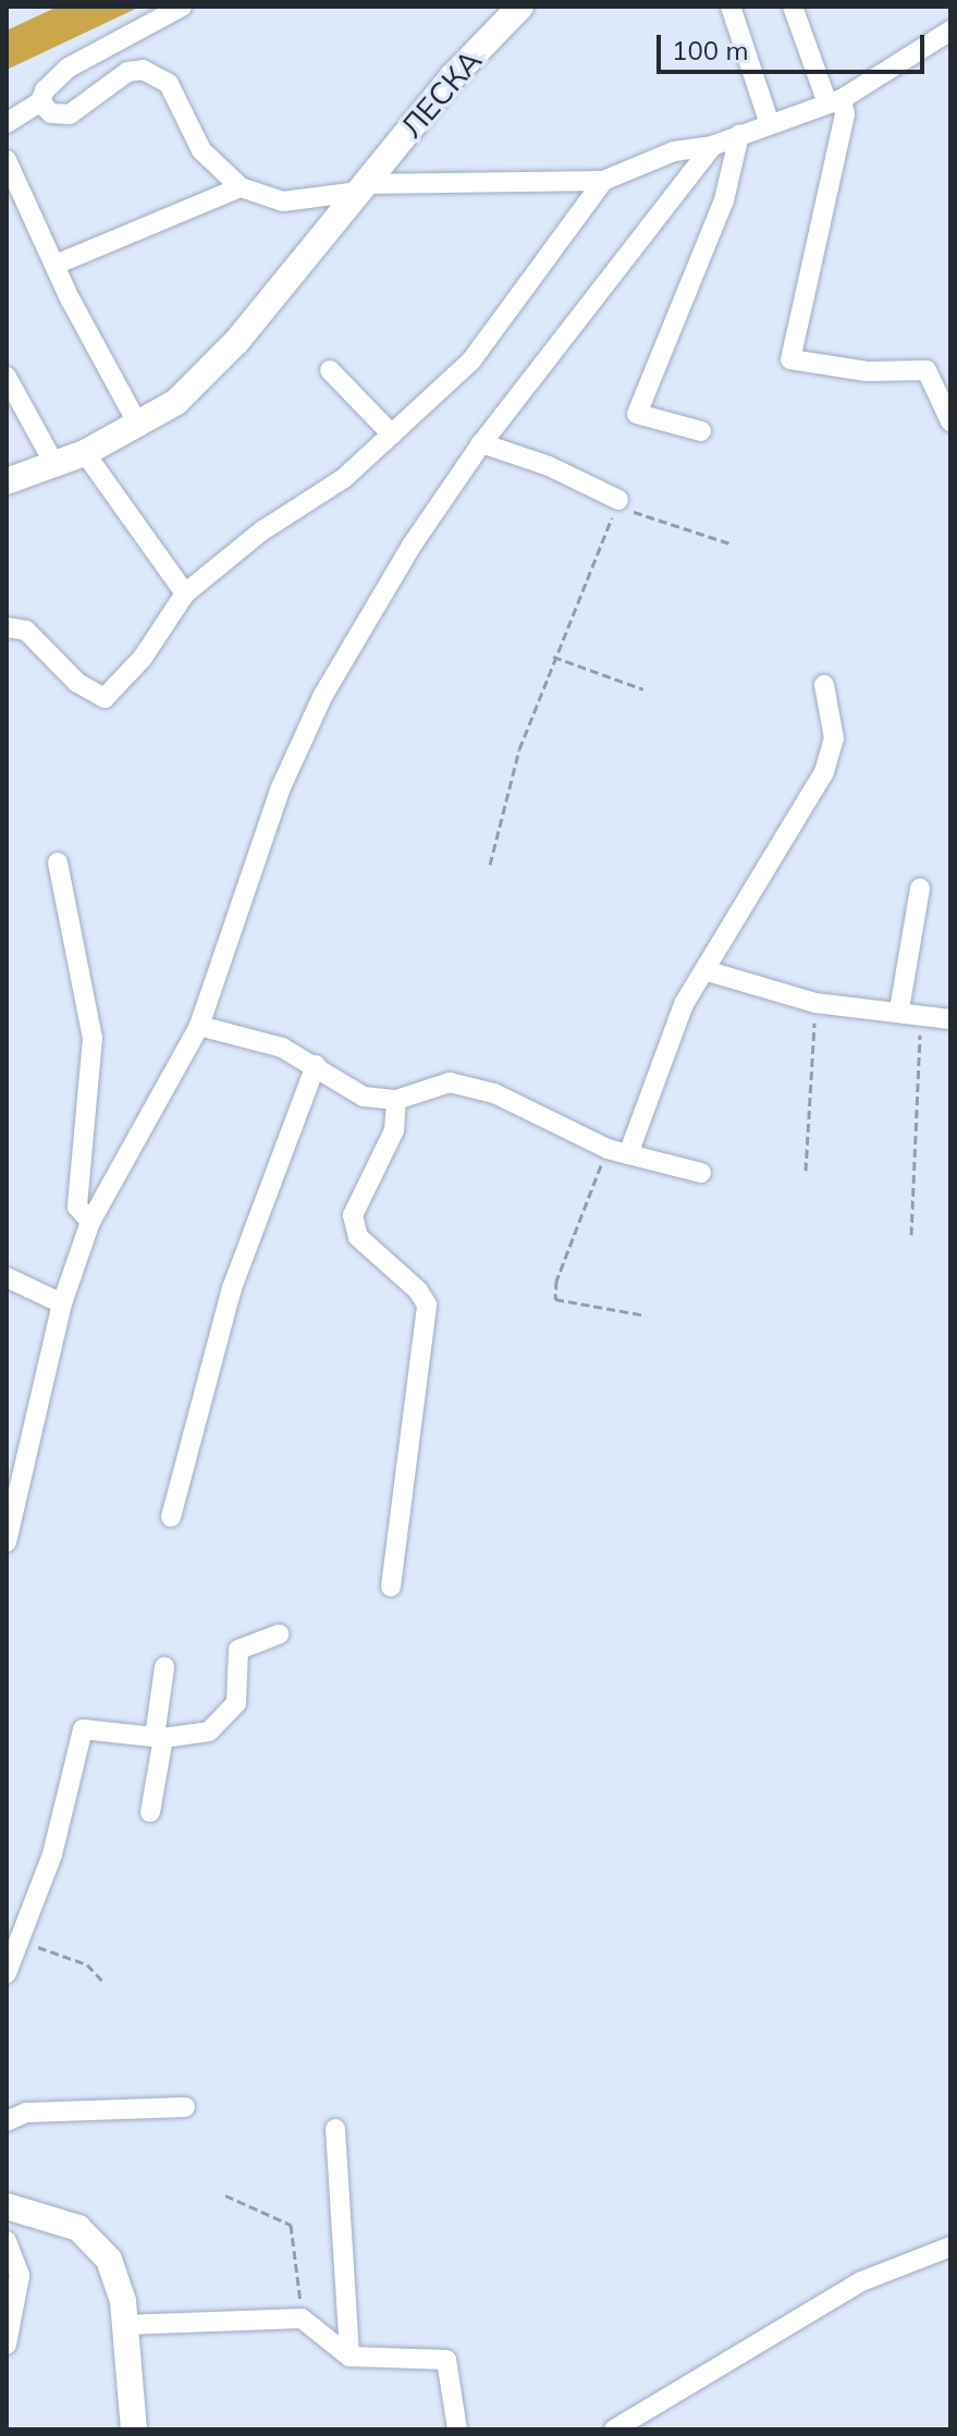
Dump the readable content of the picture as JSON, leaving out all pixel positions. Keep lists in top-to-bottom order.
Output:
{
  "streets": {
    "street": ["ЛЕСКА"]
  },
  "scale_bar": "100 m"
}
